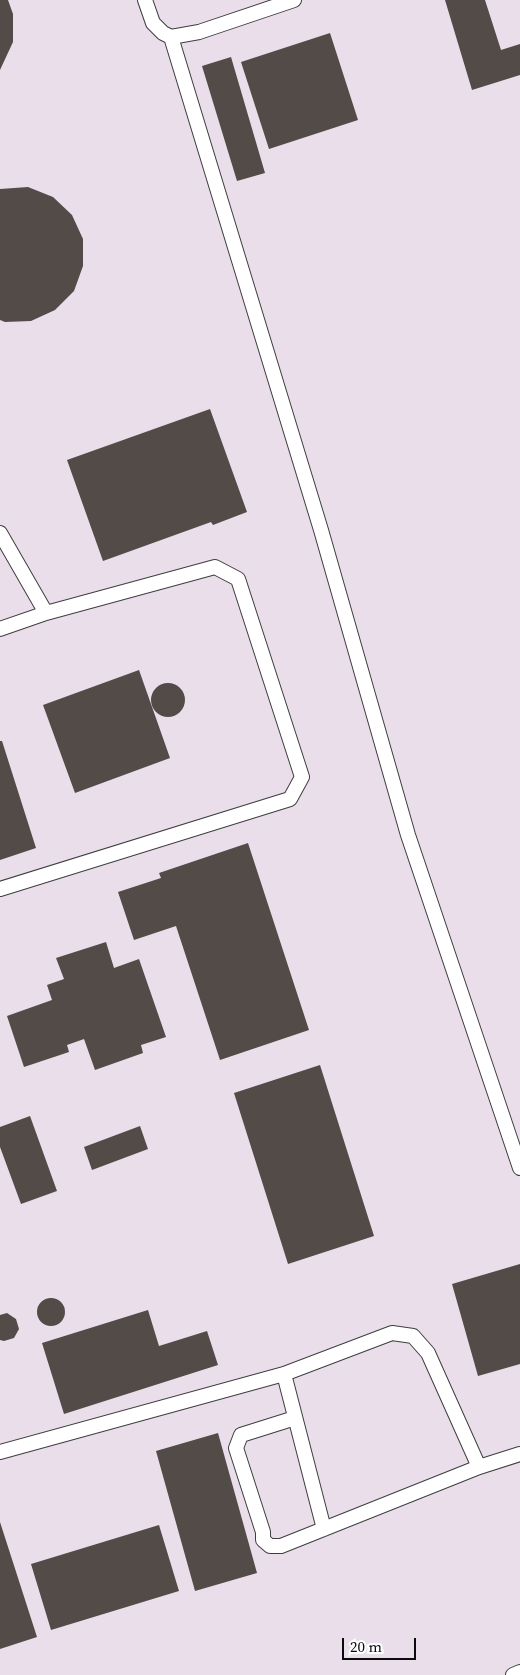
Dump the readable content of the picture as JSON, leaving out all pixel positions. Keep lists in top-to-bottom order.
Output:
{
  "scale_bar": "20 m"
}
